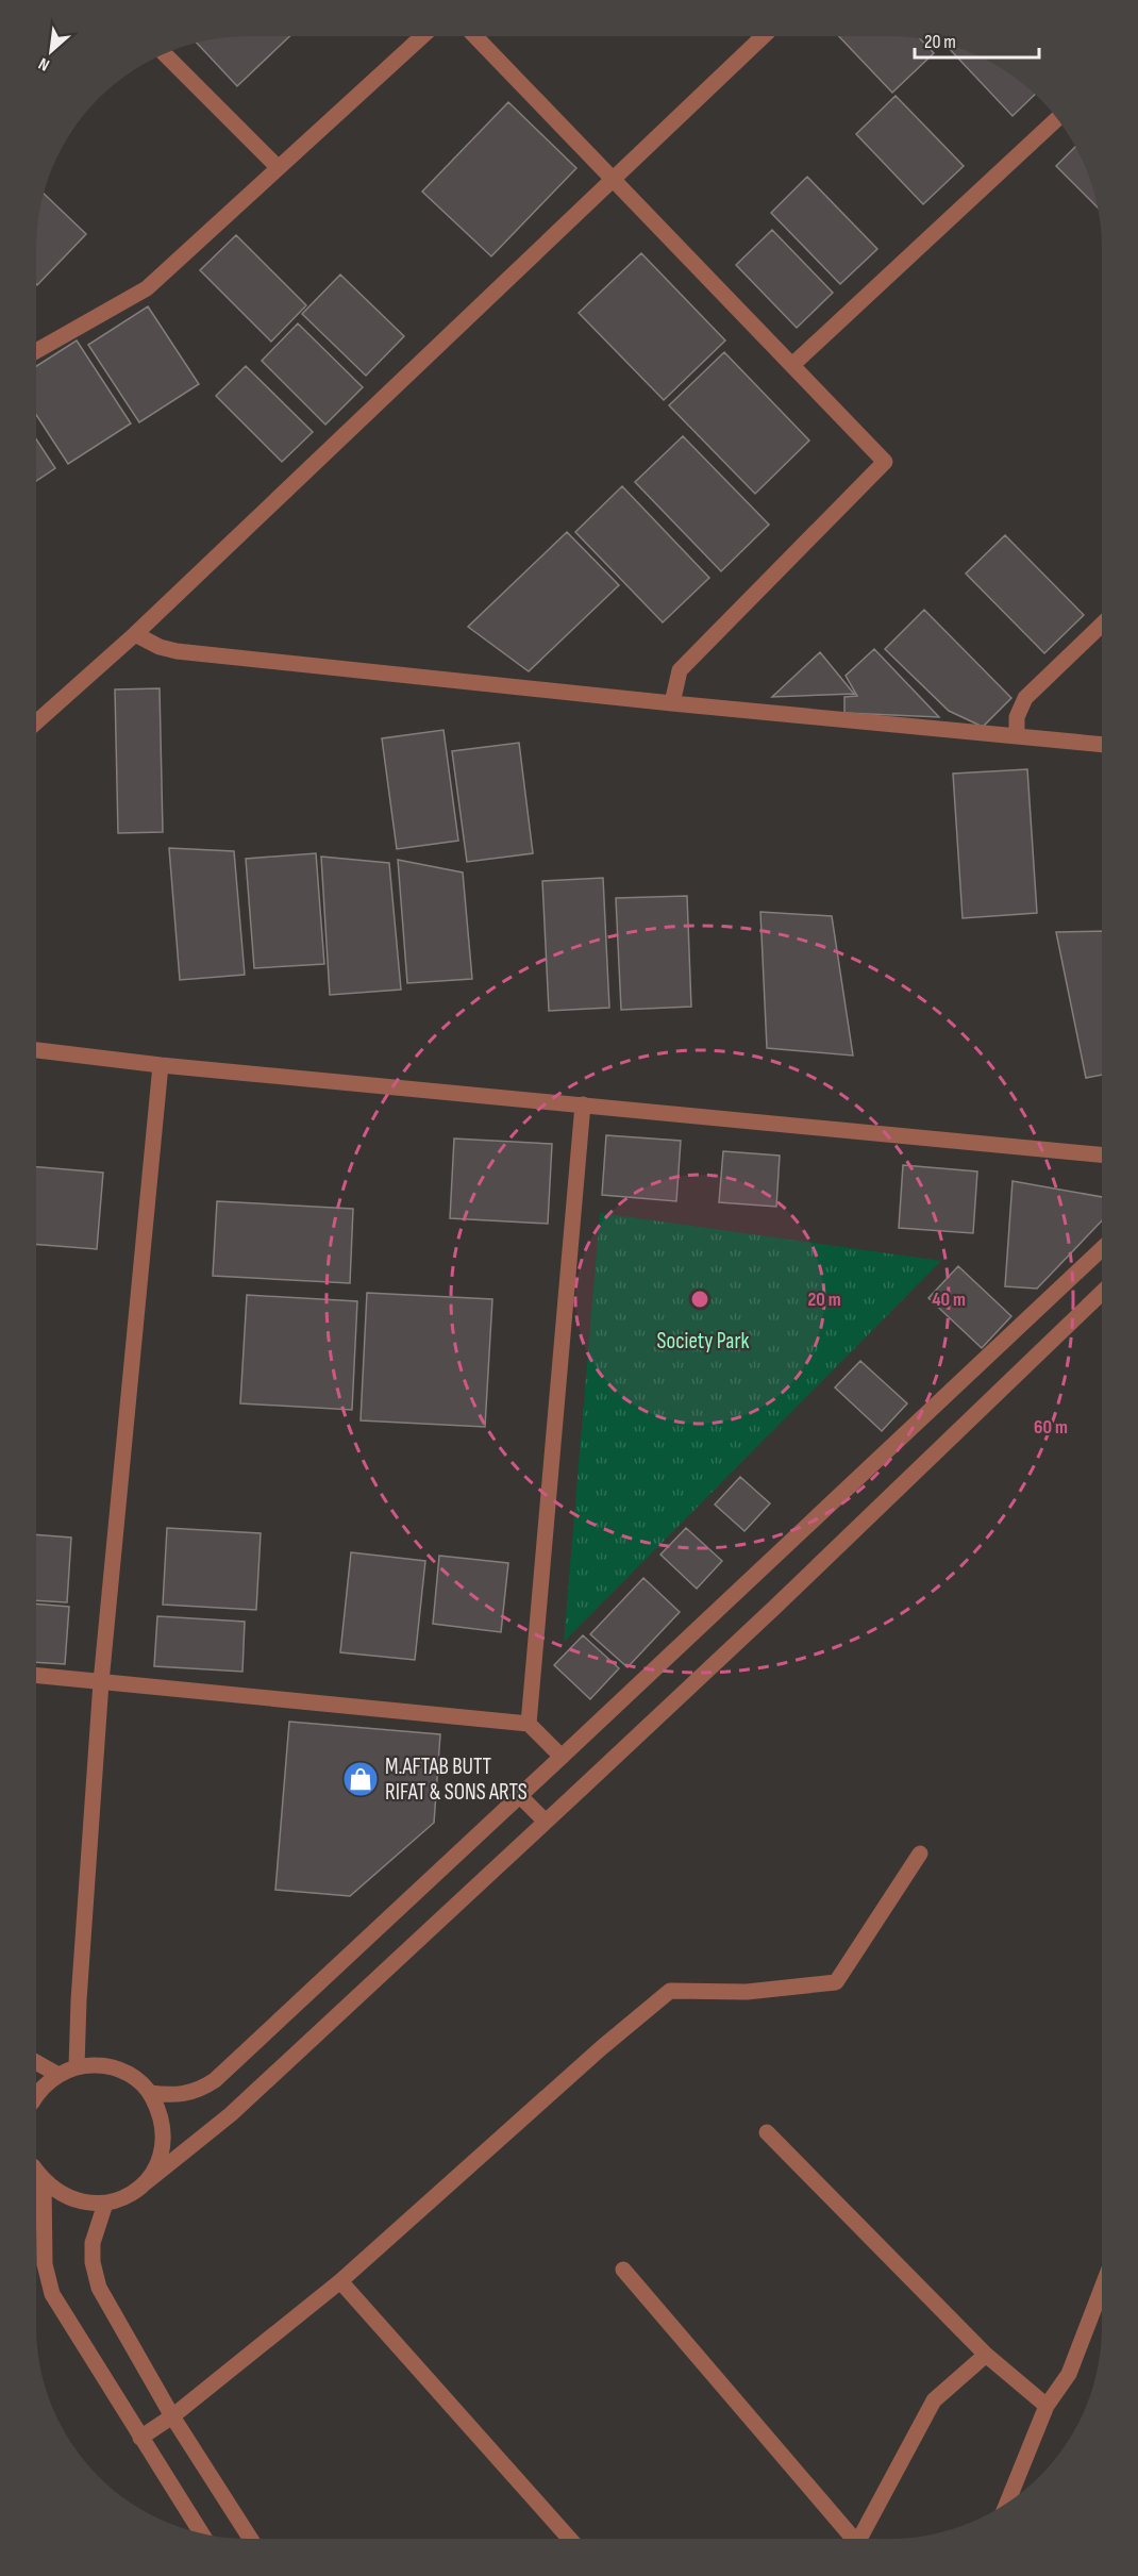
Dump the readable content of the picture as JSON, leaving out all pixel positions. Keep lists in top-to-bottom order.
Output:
{
  "parks": ["Society Park"],
  "places": {
    "shop": ["M.AFTAB BUTT RIFAT & SONS ARTS"]
  },
  "scale_bar": "20 m",
  "north": "bottom left",
  "rings": ["20 m", "40 m", "60 m"]
}
